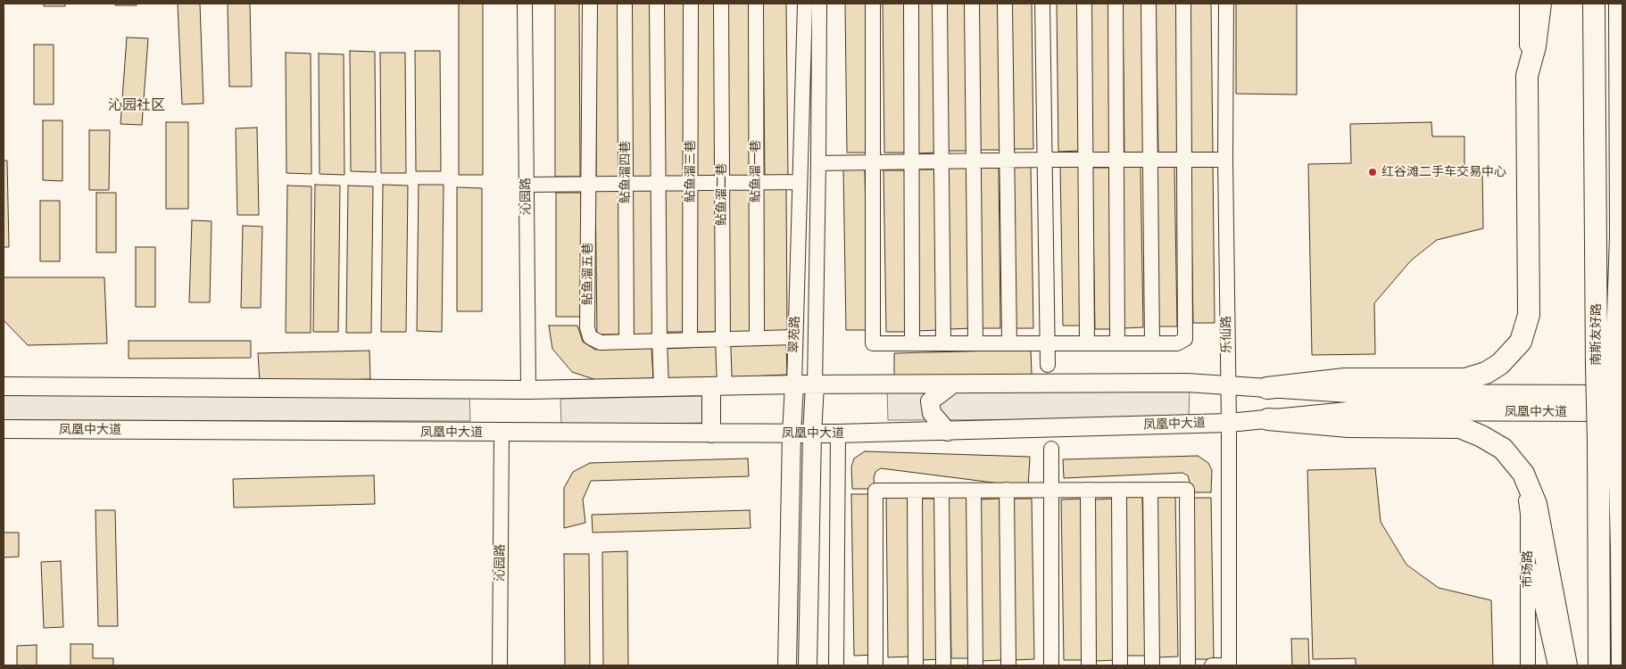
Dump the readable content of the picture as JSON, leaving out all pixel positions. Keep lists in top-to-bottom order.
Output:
{
  "streets": {
    "highway": ["南斯友好路"],
    "main road": ["翠苑路", "凤凰中大道"],
    "street": [
      "鲇鱼溜三巷",
      "鲇鱼溜一巷",
      "鲇鱼溜四巷",
      "鲇鱼溜二巷",
      "沁园路",
      "鲇鱼溜五巷",
      "乐仙路",
      "市场路"
    ]
  },
  "crossings": [
    ["鲇鱼溜三巷", "鲇鱼溜五巷"],
    ["鲇鱼溜一巷", "鲇鱼溜五巷"],
    ["鲇鱼溜四巷", "鲇鱼溜五巷"],
    ["鲇鱼溜二巷", "鲇鱼溜五巷"],
    ["鲇鱼溜二巷", "凤凰中大道"],
    ["沁园路", "凤凰中大道"],
    ["鲇鱼溜五巷", "翠苑路"],
    ["翠苑路", "凤凰中大道"],
    ["乐仙路", "凤凰中大道"]
  ],
  "districts": ["沁园社区"],
  "places": ["红谷滩二手车交易中心"]
}
